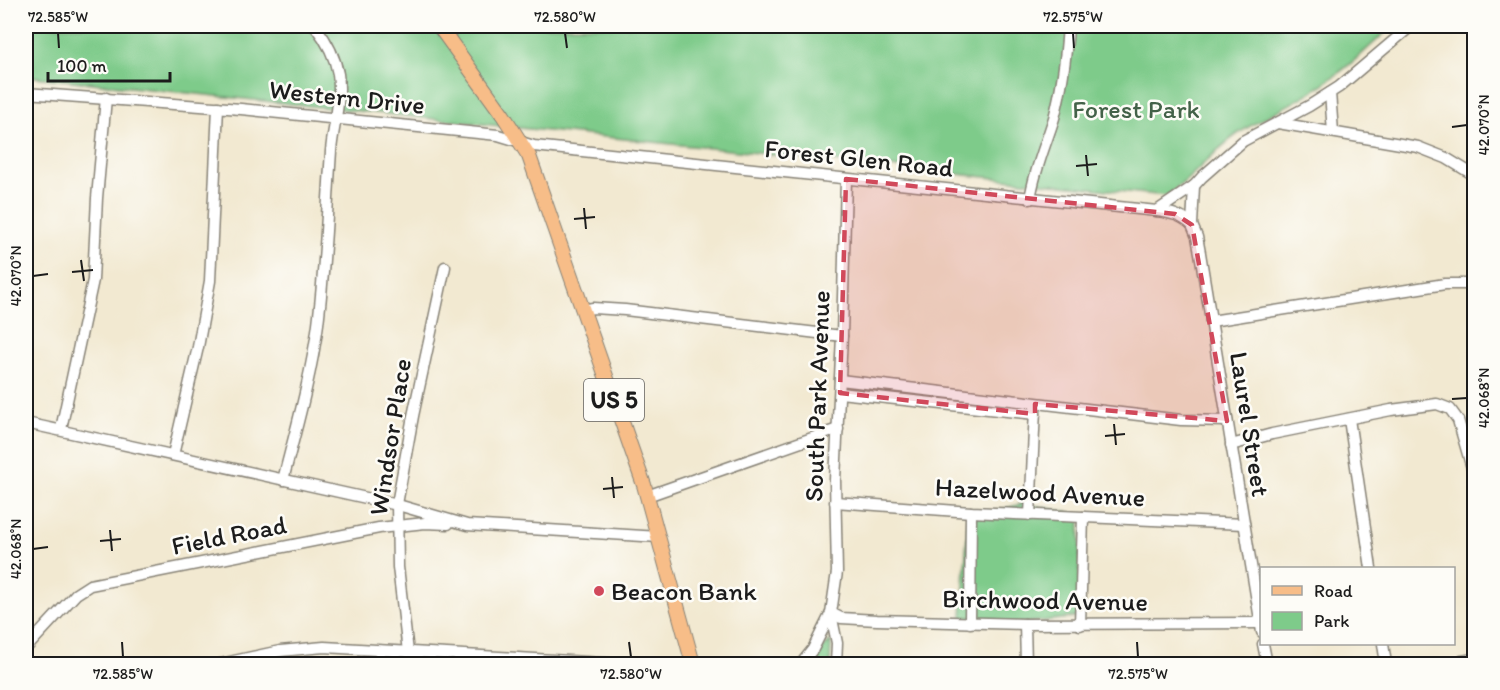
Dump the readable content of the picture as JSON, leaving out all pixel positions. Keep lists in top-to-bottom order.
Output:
{
  "streets": {
    "main road": ["US 5"],
    "street": [
      "Western Drive",
      "Forest Glen Road",
      "South Park Avenue",
      "Laurel Street",
      "Windsor Place",
      "Hazelwood Avenue",
      "Field Road",
      "Birchwood Avenue"
    ]
  },
  "crossings": [
    ["Western Drive", "Forest Glen Road"],
    ["Western Drive", "US 5"],
    ["Forest Glen Road", "South Park Avenue"],
    ["Forest Glen Road", "US 5"],
    ["Forest Glen Road", "Laurel Street"],
    ["South Park Avenue", "Hazelwood Avenue"],
    ["South Park Avenue", "Birchwood Avenue"],
    ["US 5", "Field Road"],
    ["Laurel Street", "Hazelwood Avenue"],
    ["Windsor Place", "Field Road"]
  ],
  "parks": ["Forest Park"],
  "places": ["Beacon Bank"],
  "legend": ["Road", "Park"],
  "scale_bar": "100 m",
  "coordinates": [
    "72.585°W",
    "72.580°W",
    "72.575°W",
    "42.070°N",
    "42.068°N"
  ]
}
